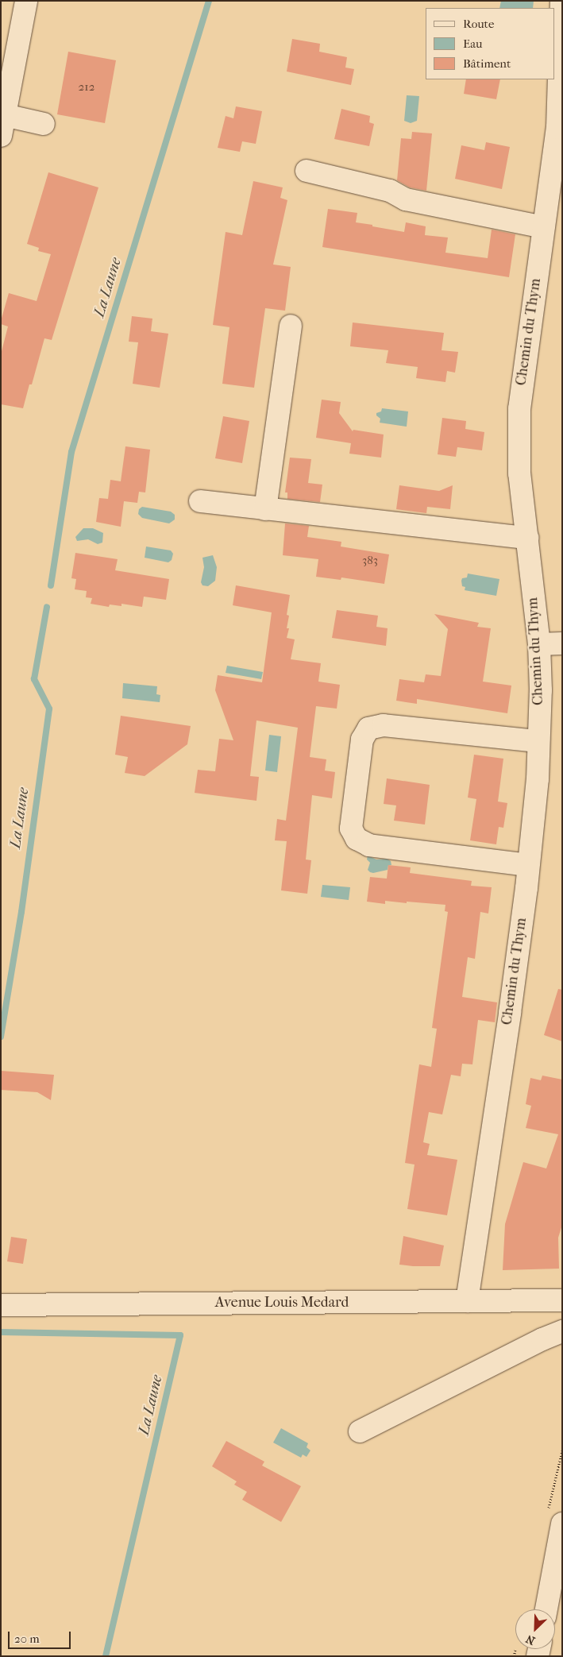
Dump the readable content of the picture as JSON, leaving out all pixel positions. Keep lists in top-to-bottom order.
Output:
{
  "streets": {
    "street": ["Chemin du Thym", "Avenue Louis Medard"]
  },
  "crossings": [
    ["Chemin du Thym", "Avenue Louis Medard"]
  ],
  "water": ["La Laune"],
  "house_numbers": ["212", "383"],
  "legend": ["Route", "Eau", "Bâtiment"],
  "scale_bar": "20 m",
  "north": "bottom left"
}
